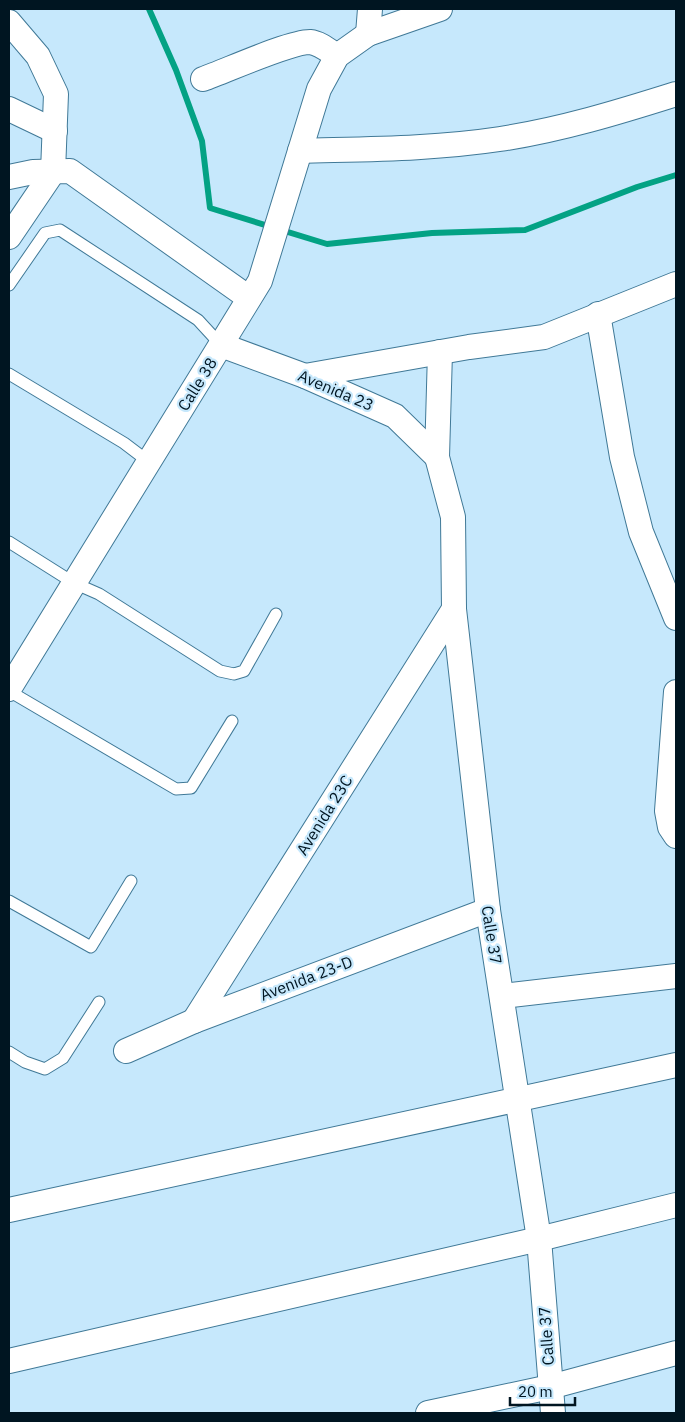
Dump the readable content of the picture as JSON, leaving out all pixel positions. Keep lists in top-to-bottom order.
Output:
{
  "streets": {
    "street": [
      "Calle 38",
      "Avenida 23",
      "Avenida 23C",
      "Calle 37",
      "Avenida 23-D"
    ]
  },
  "crossings": [
    ["Calle 38", "Avenida 23"],
    ["Avenida 23", "Calle 37"],
    ["Avenida 23C", "Calle 37"],
    ["Avenida 23C", "Avenida 23-D"],
    ["Calle 37", "Avenida 23-D"]
  ],
  "scale_bar": "20 m"
}
